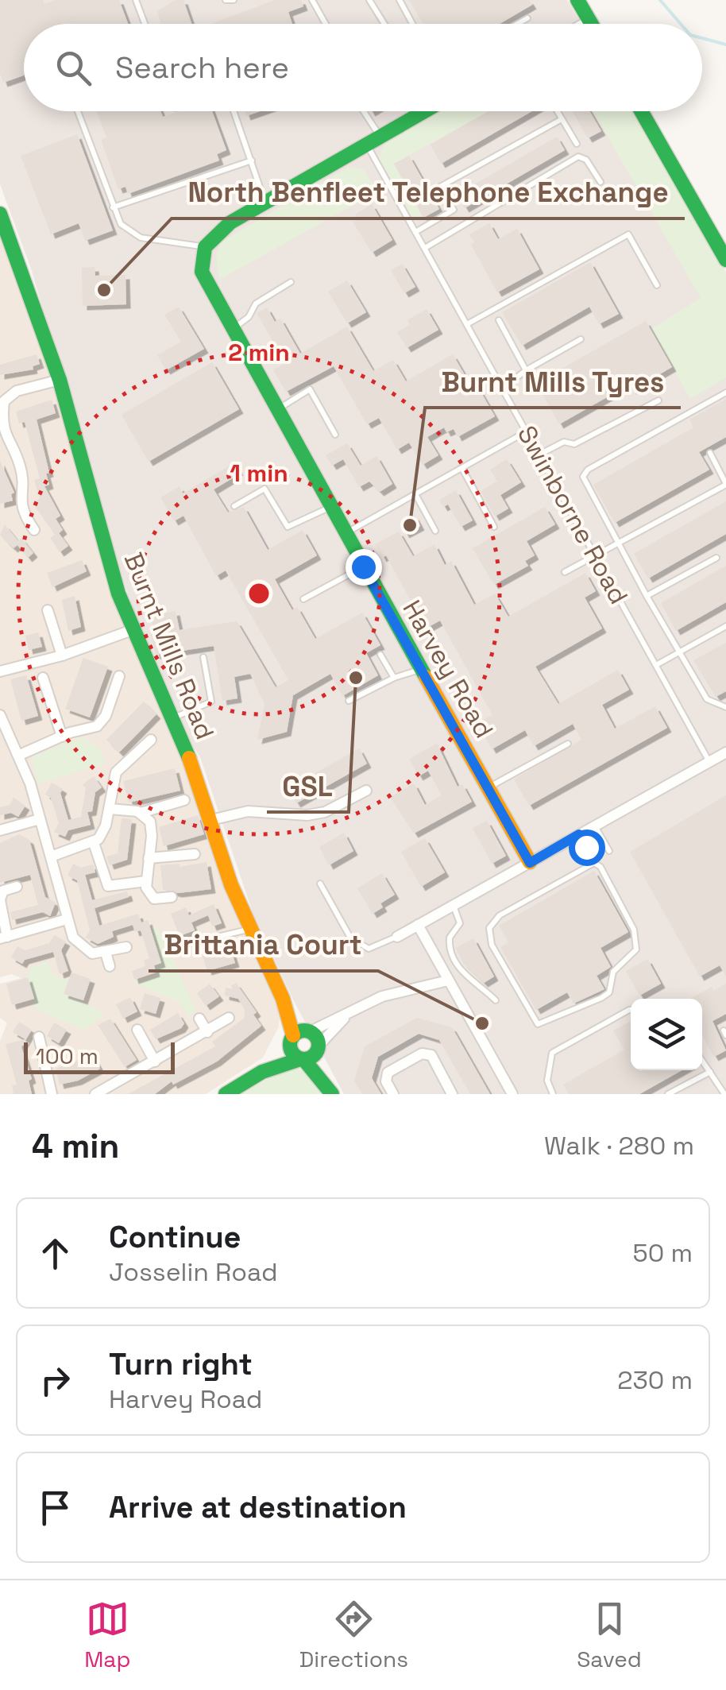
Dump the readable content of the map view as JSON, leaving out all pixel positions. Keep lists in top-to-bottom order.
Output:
{
  "streets": {
    "street": ["Burnt Mills Road", "Harvey Road"],
    "lane": ["Swinborne Road"]
  },
  "places": [
    "North Benfleet Telephone Exchange",
    "Burnt Mills Tyres",
    "GSL",
    "Brittania Court"
  ],
  "scale_bar": "100 m",
  "page": {
    "search": "Search here",
    "scale": "100 m",
    "heading": ["4 min", "Walk · 280 m"],
    "list": [
      ["Continue", "Josselin Road", "50 m"],
      ["Turn right", "Harvey Road", "230 m"],
      "Arrive at destination"
    ],
    "nav": ["Map", "Directions", "Saved"]
  },
  "rings": ["2 min", "1 min"]
}
